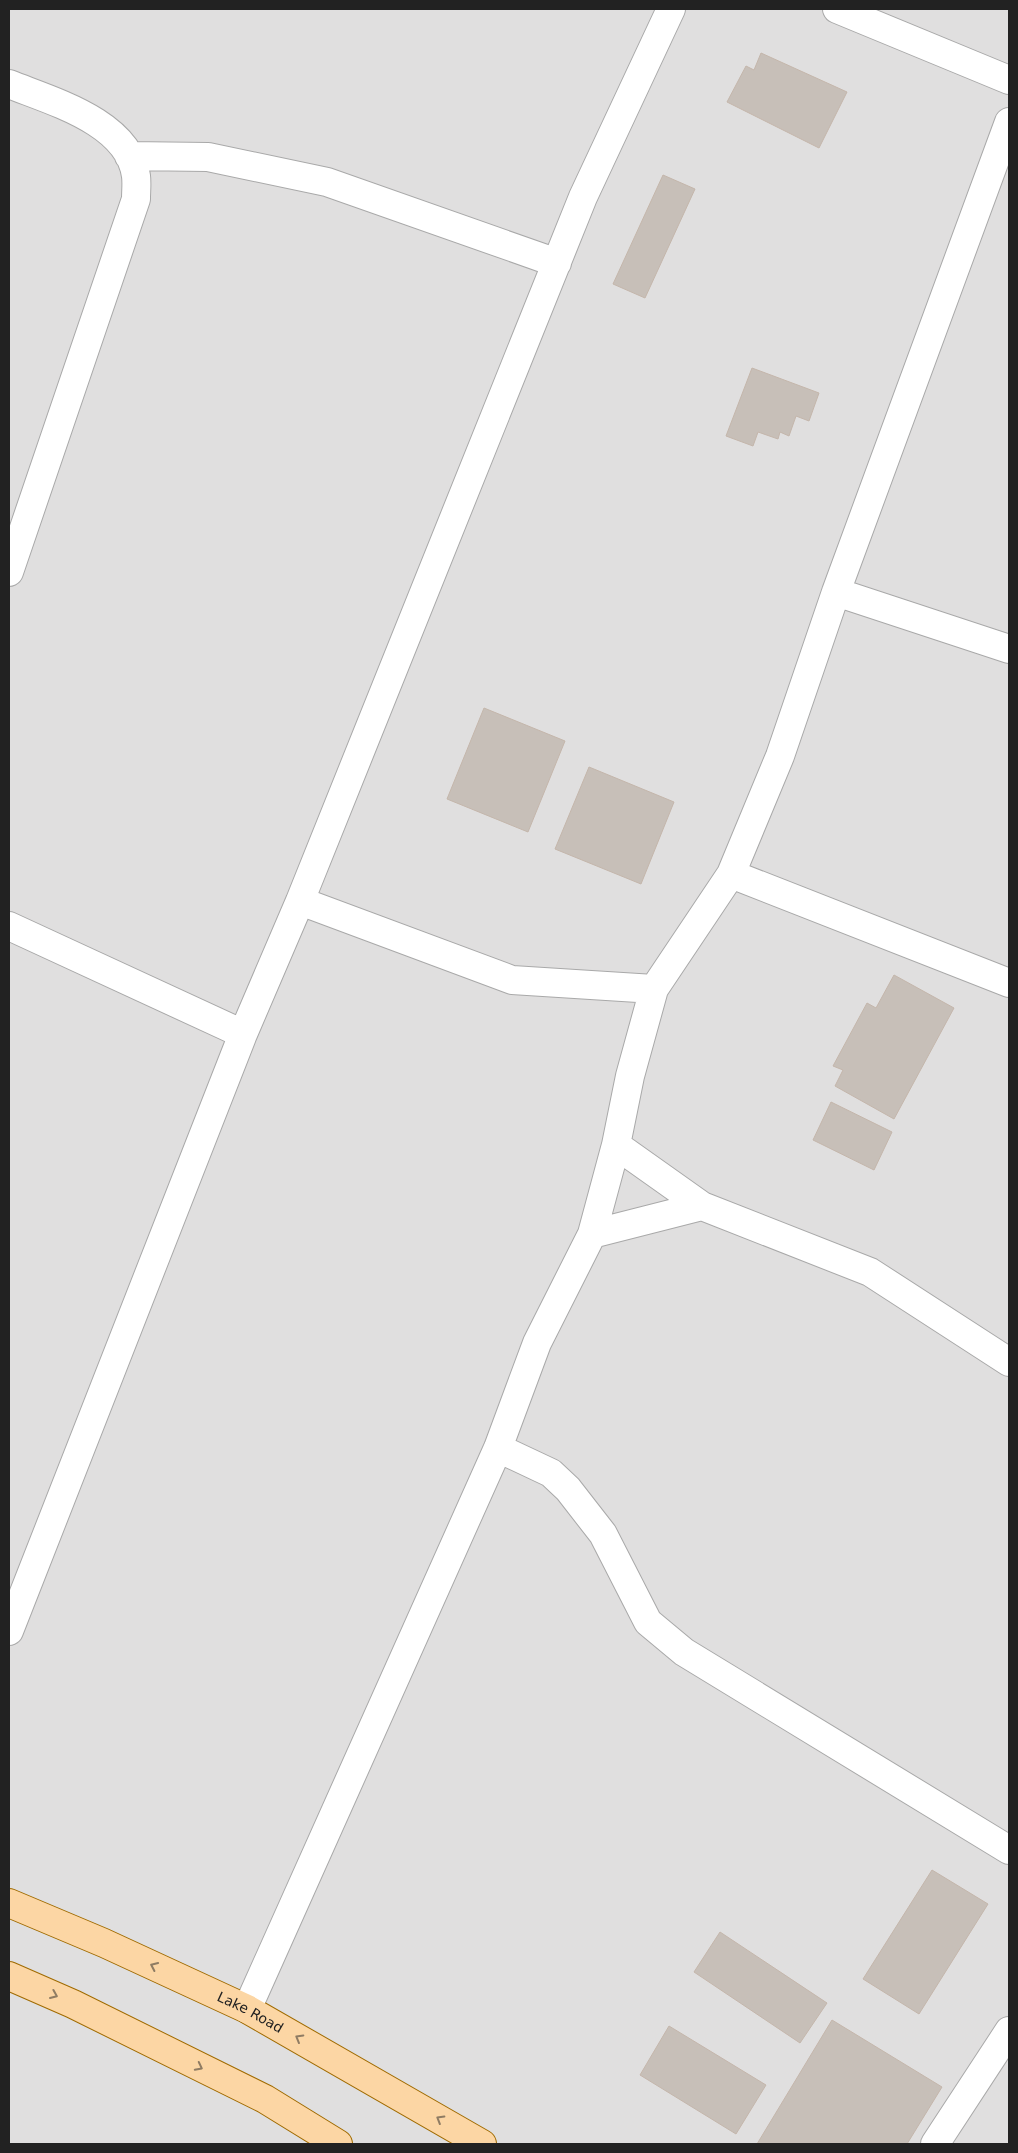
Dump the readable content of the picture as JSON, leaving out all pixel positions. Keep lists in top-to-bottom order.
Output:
{
  "streets": {
    "main road": ["Lake Road"]
  }
}
